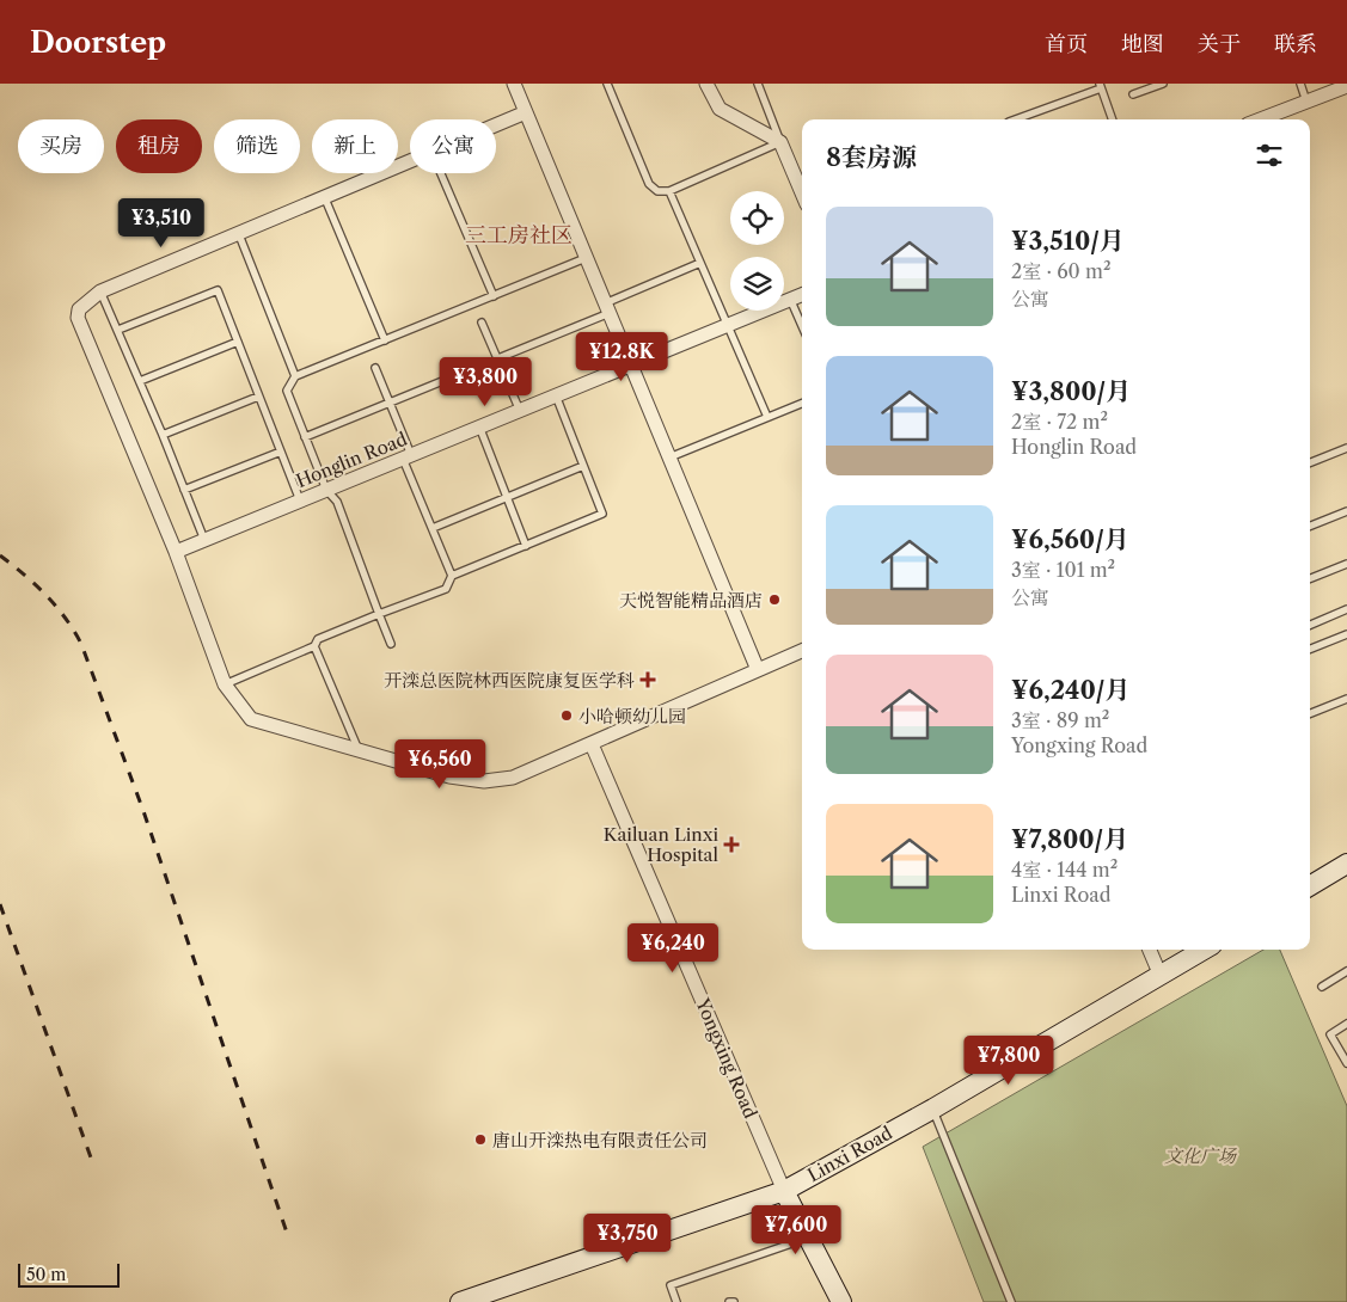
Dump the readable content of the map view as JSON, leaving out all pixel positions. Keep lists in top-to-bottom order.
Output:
{
  "streets": {
    "main road": ["Yongxing Road", "Linxi Road"],
    "street": ["Honglin Road"]
  },
  "crossings": [
    ["Yongxing Road", "Linxi Road"]
  ],
  "districts": ["三工房社区"],
  "parks": ["文化广场"],
  "places": {
    "other": ["天悦智能精品酒店", "小哈顿幼儿园", "唐山开滦热电有限责任公司"],
    "health": ["开滦总医院林西医院康复医学科", "Kailuan Linxi Hospital"]
  },
  "scale_bar": "50 m",
  "page": {
    "header": "Doorstep",
    "nav": [
      "首页",
      "地图",
      "关于",
      "联系"
    ],
    "chip": [
      "买房",
      "租房",
      "筛选",
      "新上",
      "公寓"
    ],
    "heading": "8套房源",
    "list": [
      {
        "name": "¥3,510/月",
        "note": "2室 · 60 m² · 公寓"
      },
      {
        "name": "¥3,800/月",
        "note": "2室 · 72 m² · Honglin Road"
      },
      {
        "name": "¥6,560/月",
        "note": "3室 · 101 m² · 公寓"
      },
      {
        "name": "¥6,240/月",
        "note": "3室 · 89 m² · Yongxing Road"
      },
      {
        "name": "¥7,800/月",
        "note": "4室 · 144 m² · Linxi Road"
      }
    ],
    "price": [
      "¥3,510",
      "¥12.8K",
      "¥3,800",
      "¥6,560",
      "¥6,240",
      "¥7,800",
      "¥7,600",
      "¥3,750"
    ],
    "scale": "50 m"
  }
}
